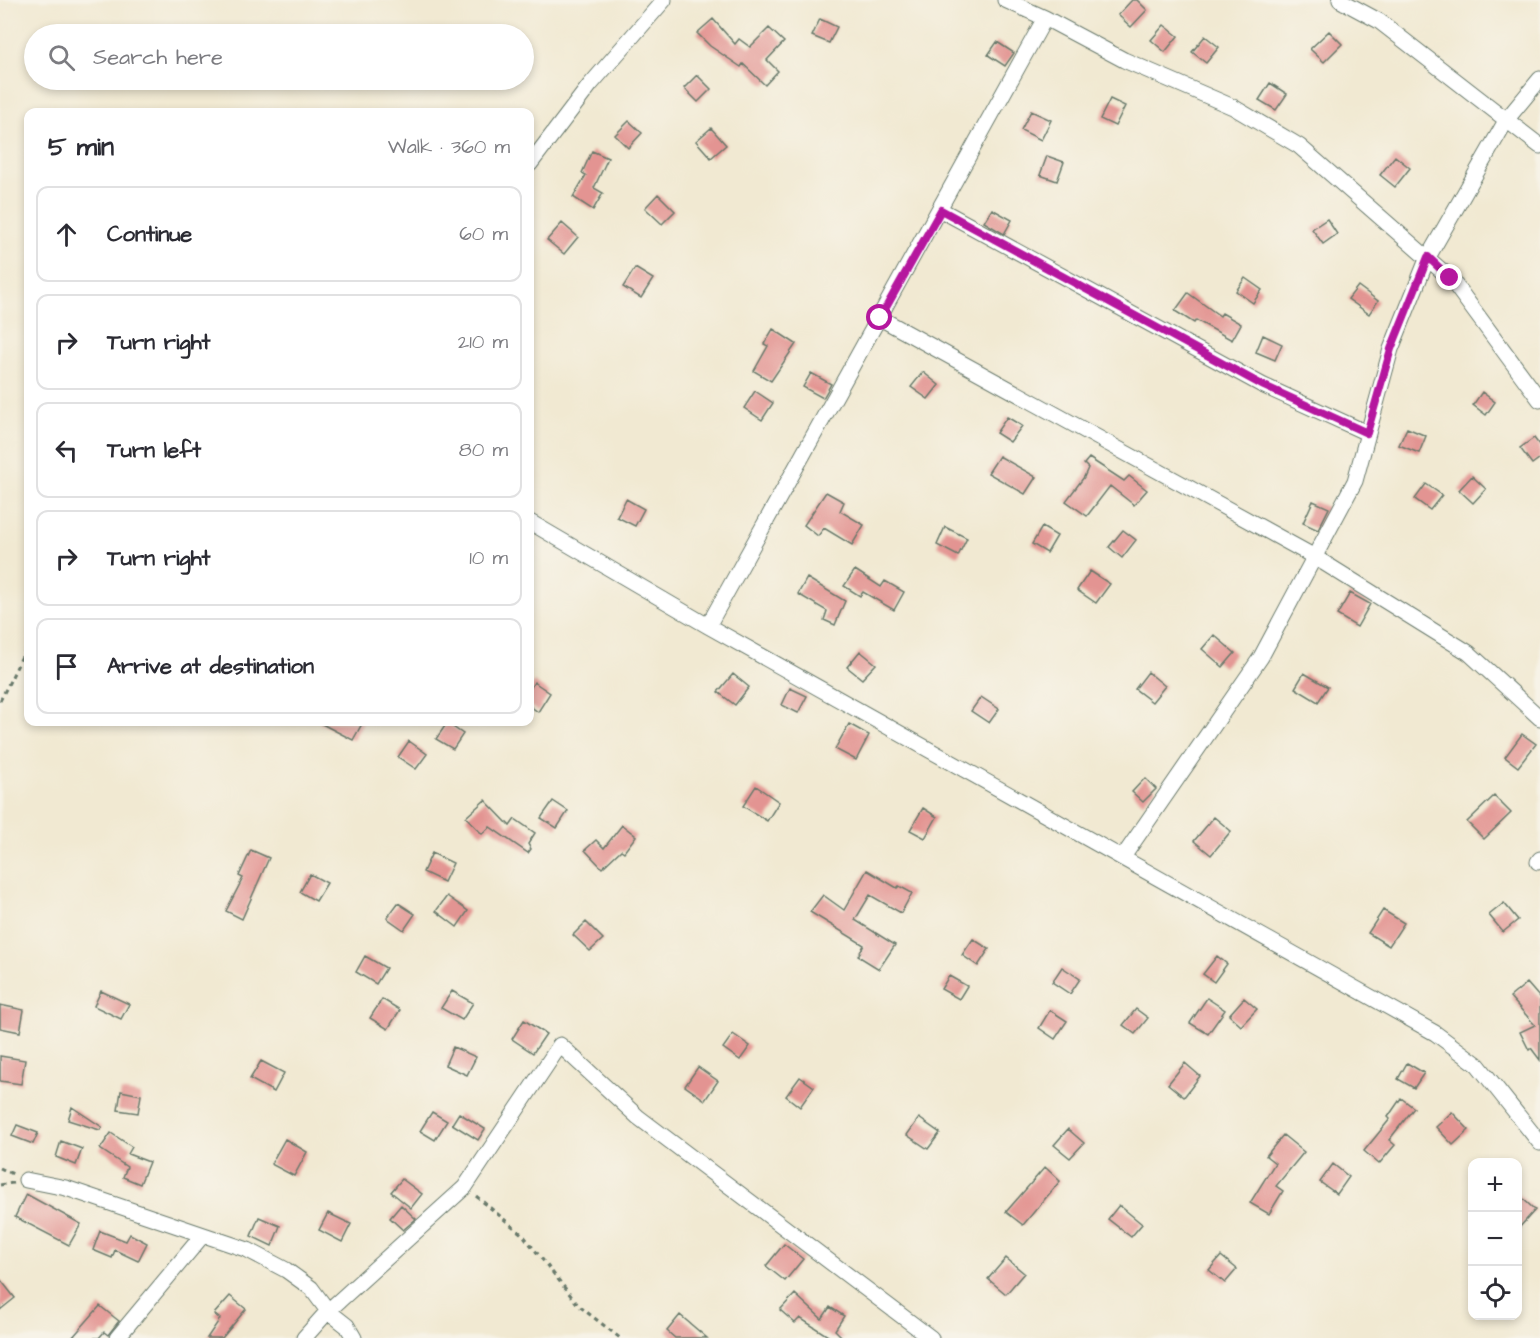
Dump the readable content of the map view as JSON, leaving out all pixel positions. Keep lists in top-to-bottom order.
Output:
{
  "page": {
    "search": "Search here",
    "heading": ["5 min", "Walk · 360 m"],
    "list": [
      ["Continue", "60 m"],
      ["Turn right", "210 m"],
      ["Turn left", "80 m"],
      ["Turn right", "10 m"],
      "Arrive at destination"
    ],
    "map_buttons": ["+", "−"]
  }
}
